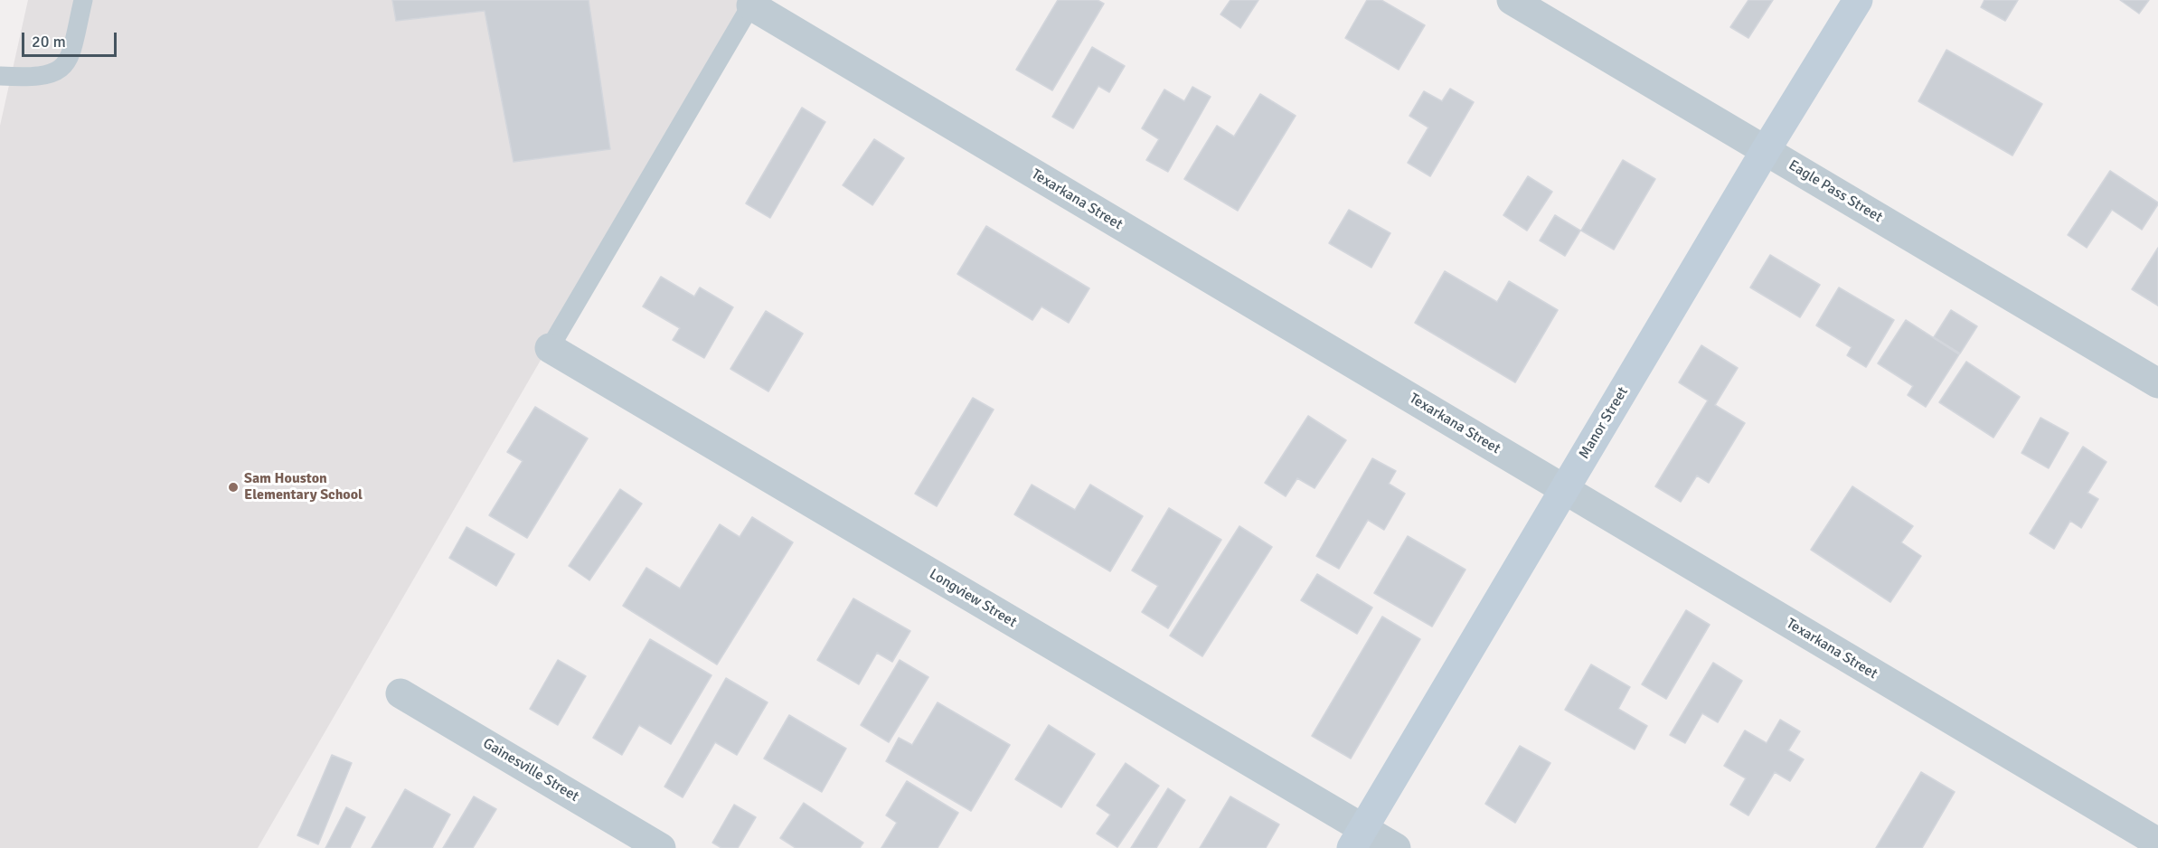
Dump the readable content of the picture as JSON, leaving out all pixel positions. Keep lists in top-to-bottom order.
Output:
{
  "streets": {
    "street": [
      "Eagle Pass Street",
      "Texarkana Street",
      "Manor Street",
      "Longview Street",
      "Gainesville Street"
    ]
  },
  "crossings": [
    ["Eagle Pass Street", "Manor Street"],
    ["Texarkana Street", "Manor Street"],
    ["Manor Street", "Longview Street"]
  ],
  "places": ["Sam Houston Elementary School"],
  "scale_bar": "20 m"
}
